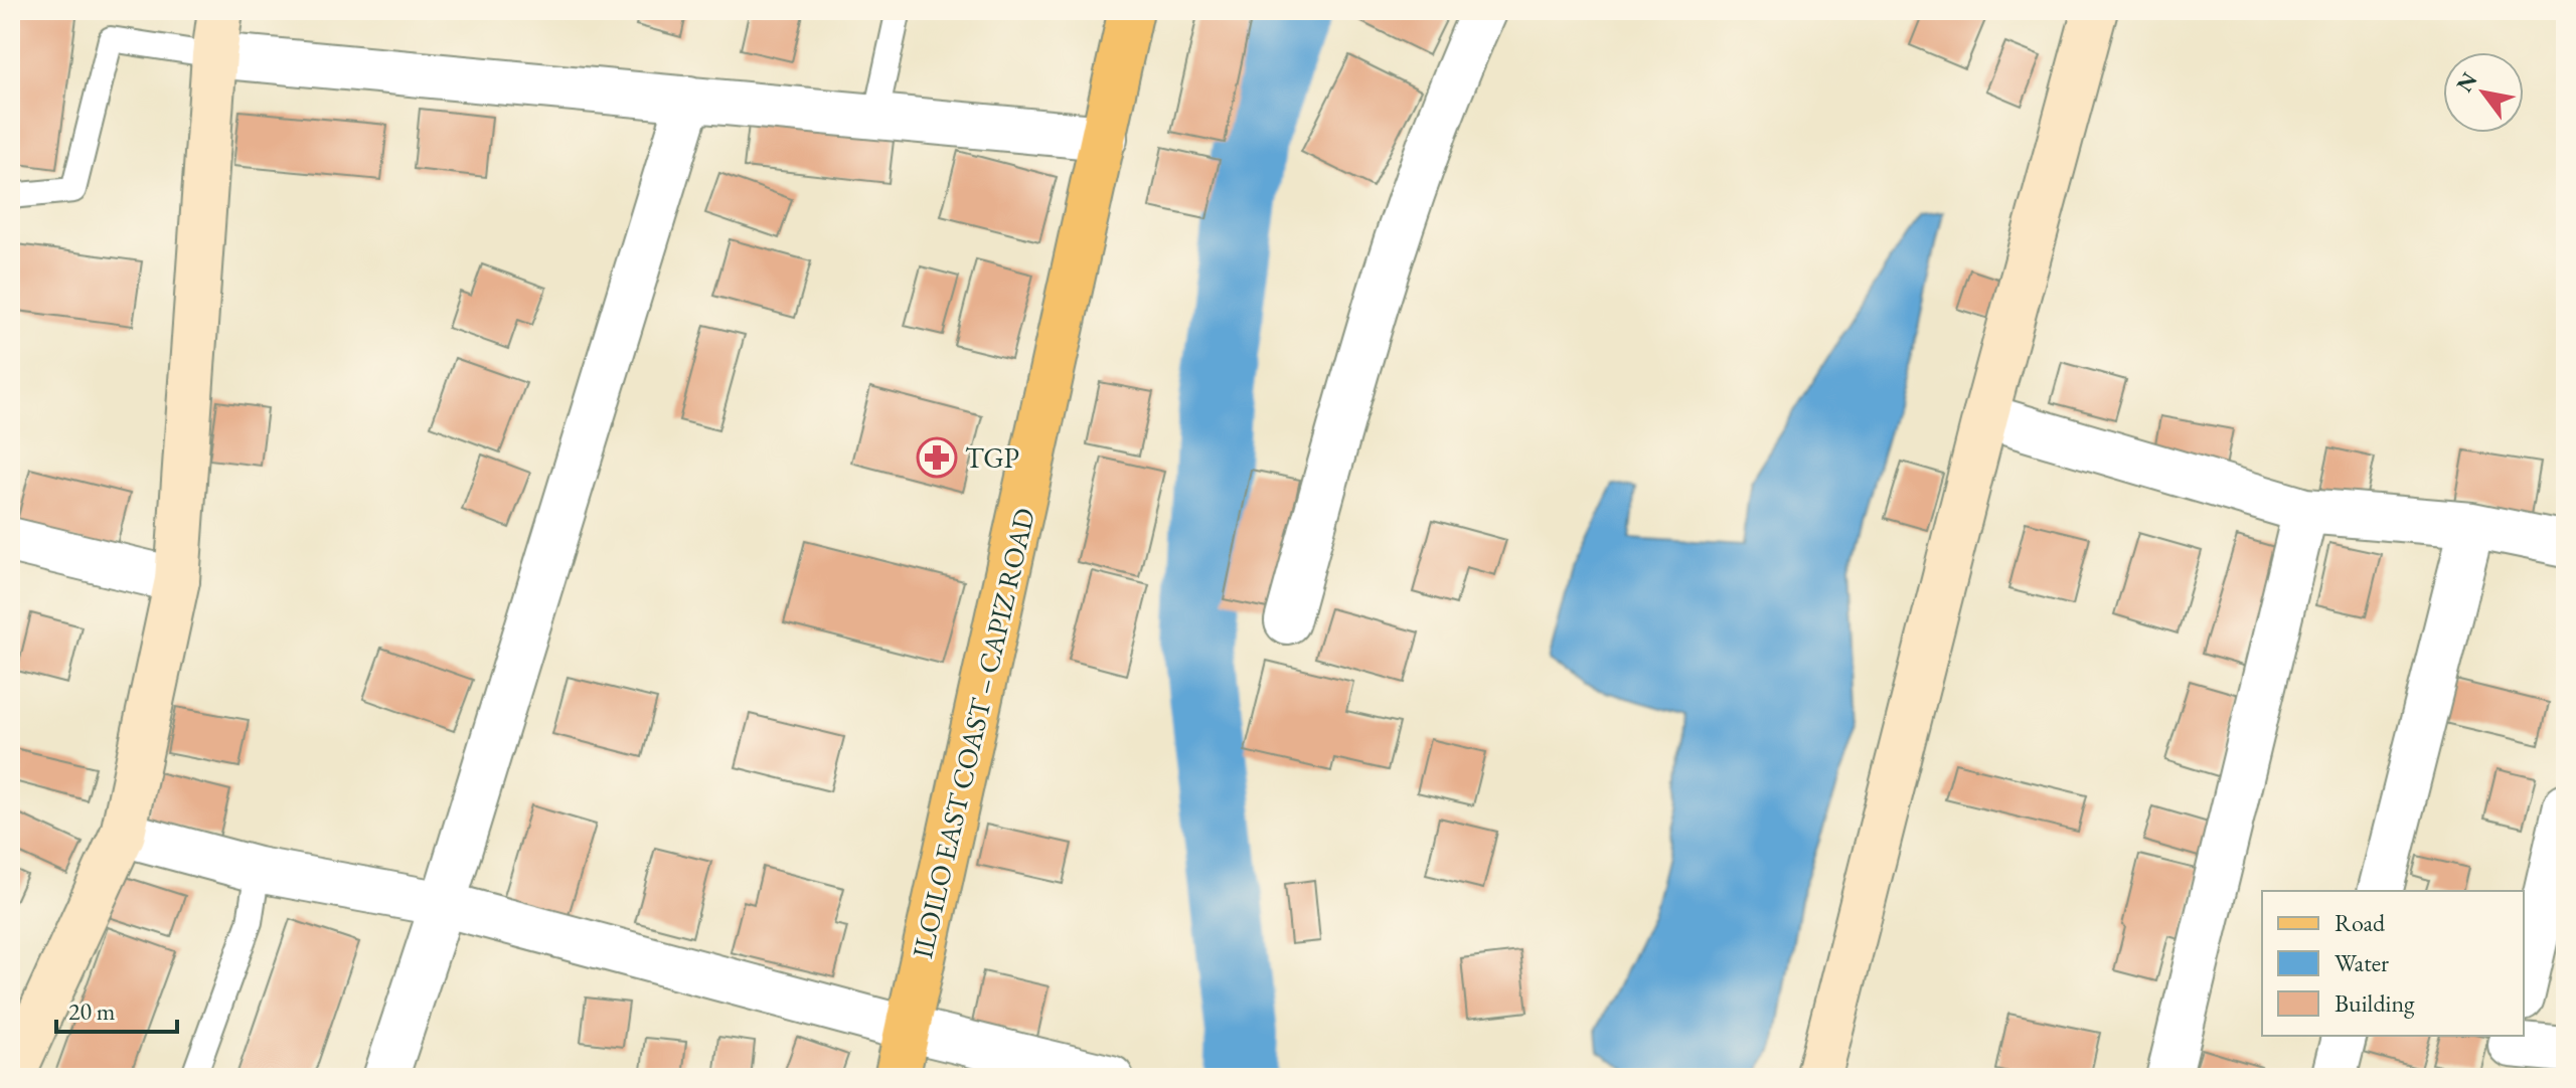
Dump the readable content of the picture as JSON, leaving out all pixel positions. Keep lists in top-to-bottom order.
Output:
{
  "streets": {
    "main road": ["ILOILO EAST COAST – CAPIZ ROAD"]
  },
  "places": {
    "pharmacy": ["TGP"]
  },
  "legend": ["Road", "Water", "Building"],
  "scale_bar": "20 m",
  "north": "top left"
}
